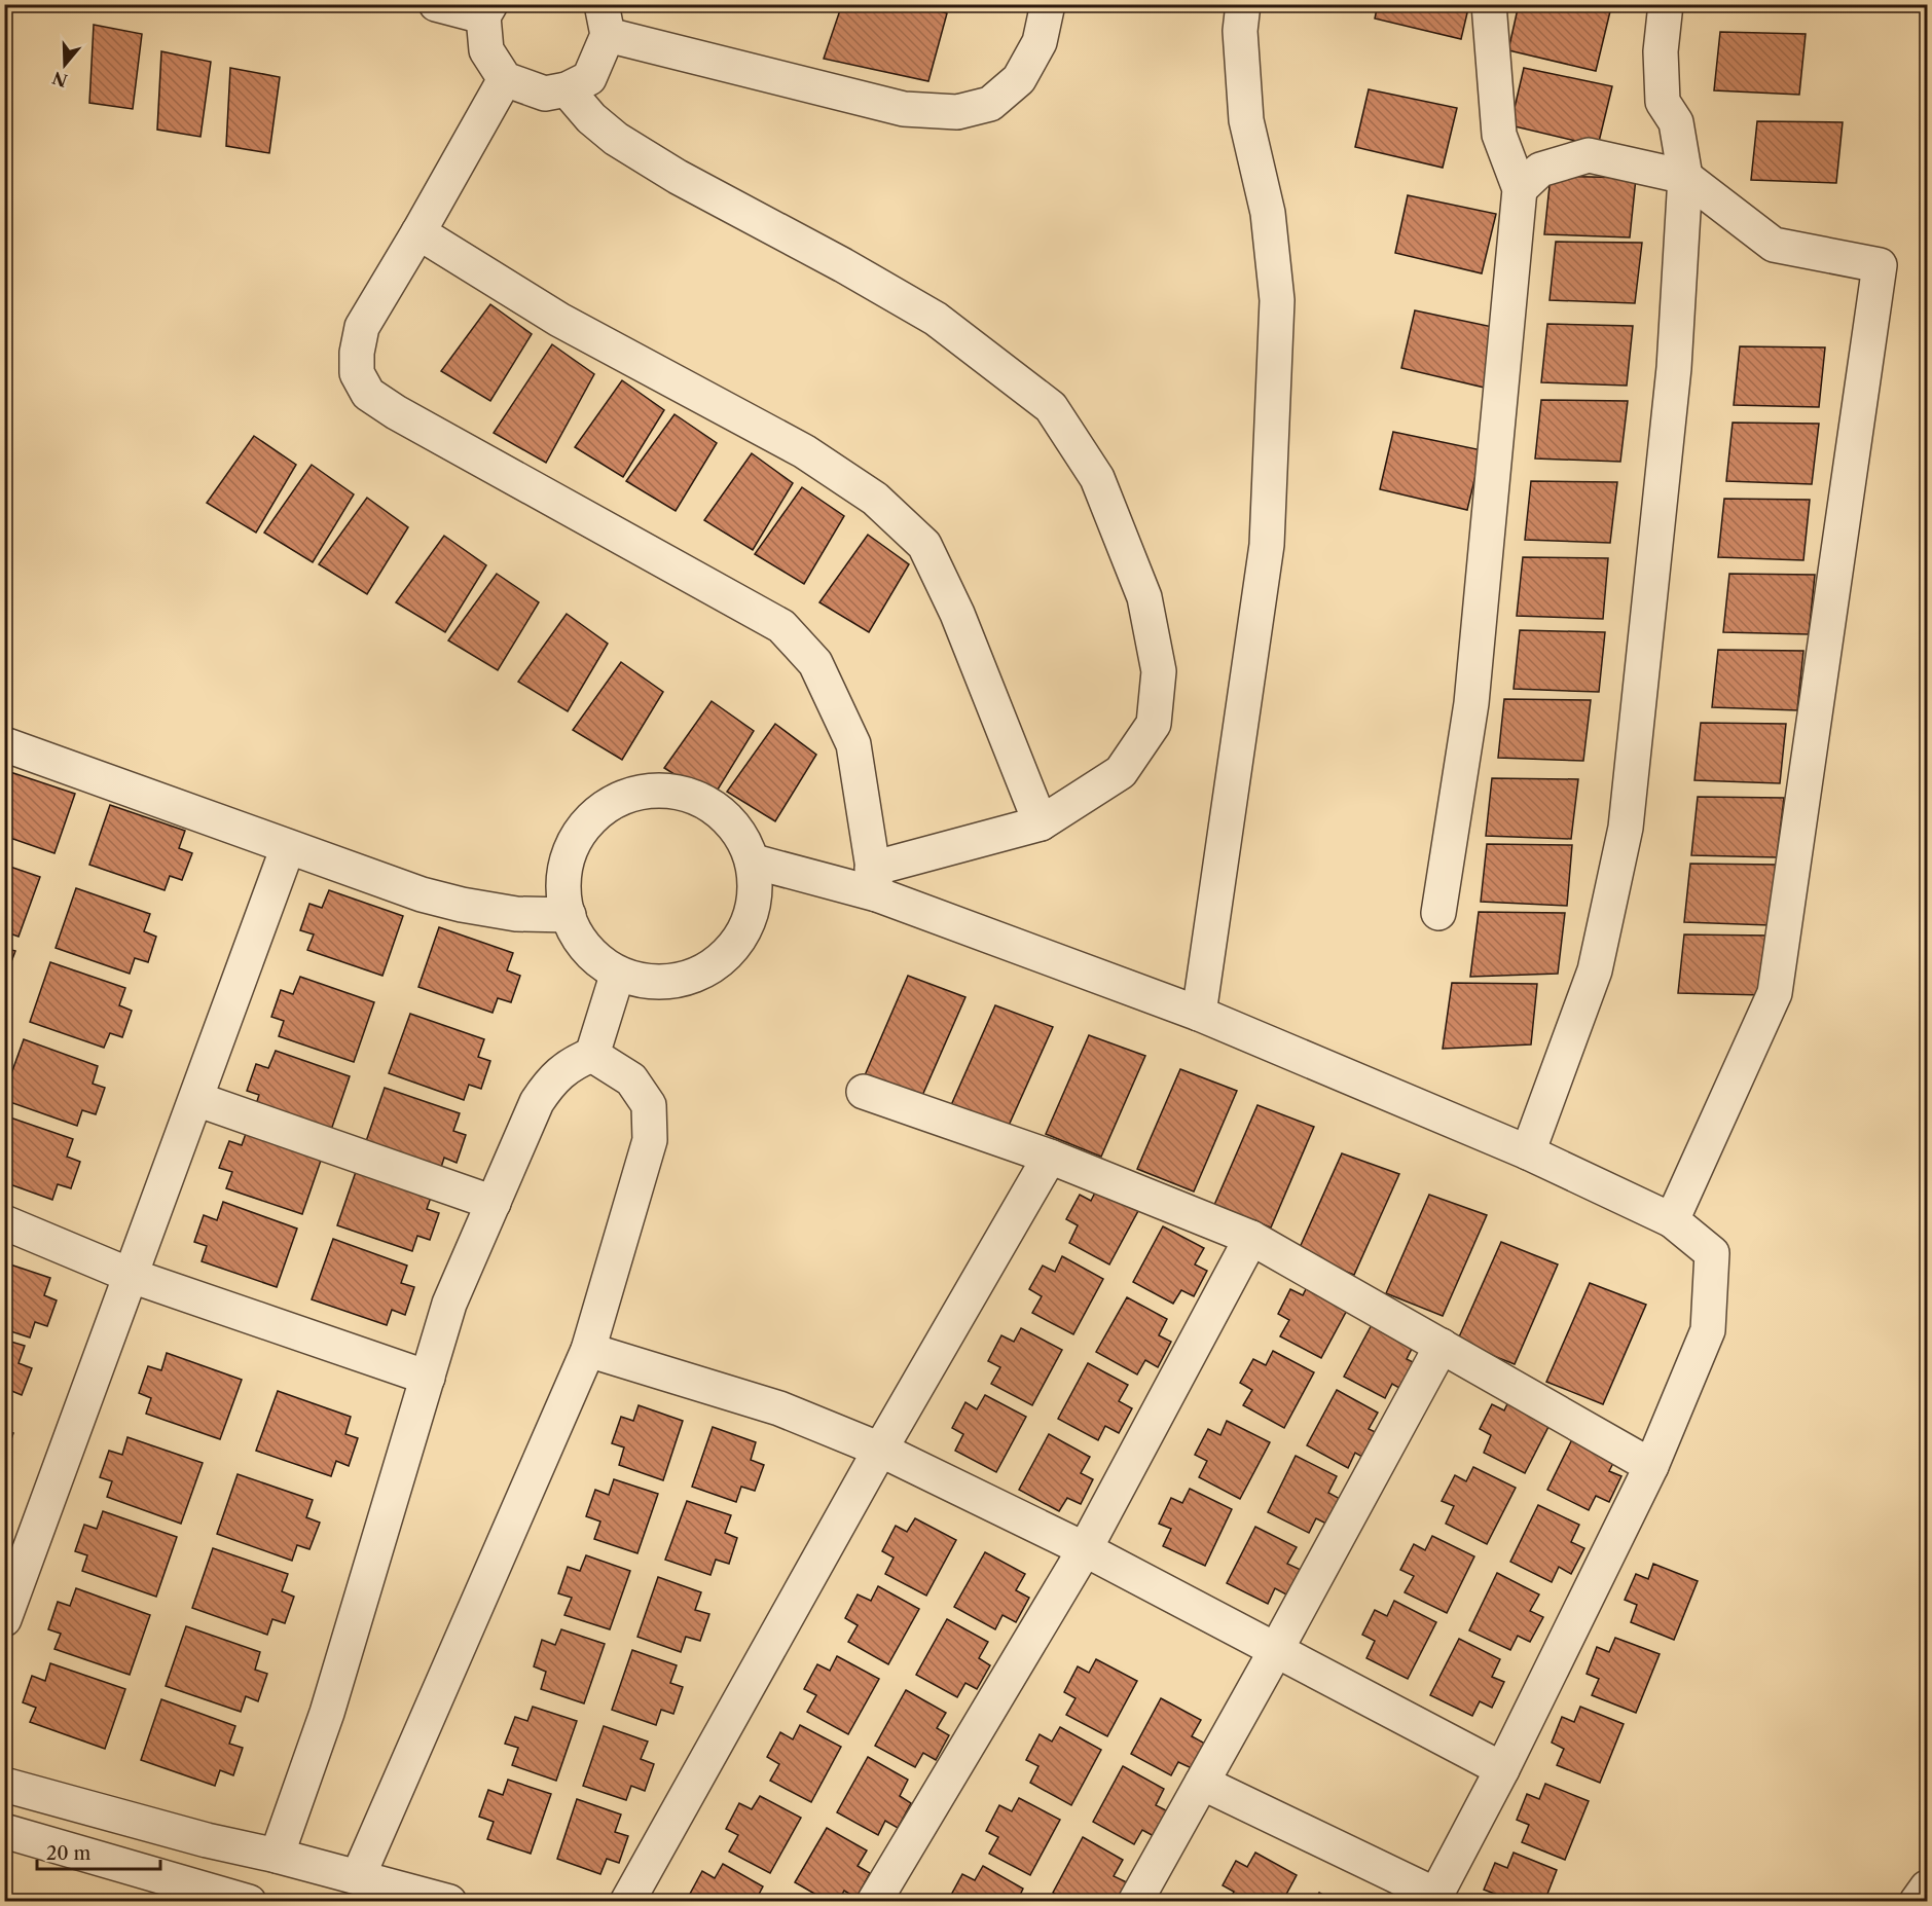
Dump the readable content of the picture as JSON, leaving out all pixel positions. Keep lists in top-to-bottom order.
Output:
{
  "scale_bar": "20 m",
  "north": "bottom"
}
